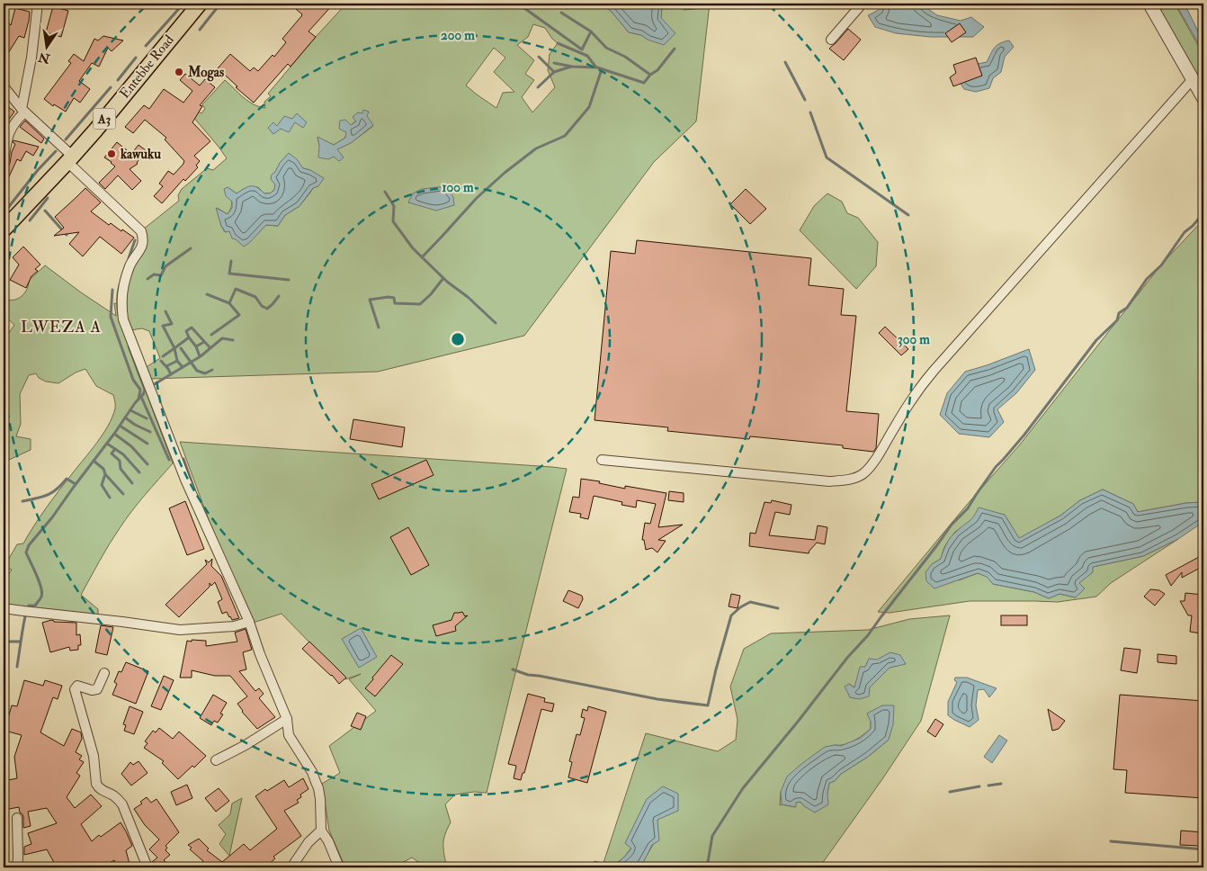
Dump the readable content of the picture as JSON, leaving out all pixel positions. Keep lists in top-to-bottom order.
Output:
{
  "streets": {
    "main road": ["Entebbe Road", "A3"]
  },
  "districts": ["LWEZA A"],
  "places": ["Mogas", "kawuku"],
  "north": "bottom",
  "rings": ["200 m", "100 m", "300 m"]
}
